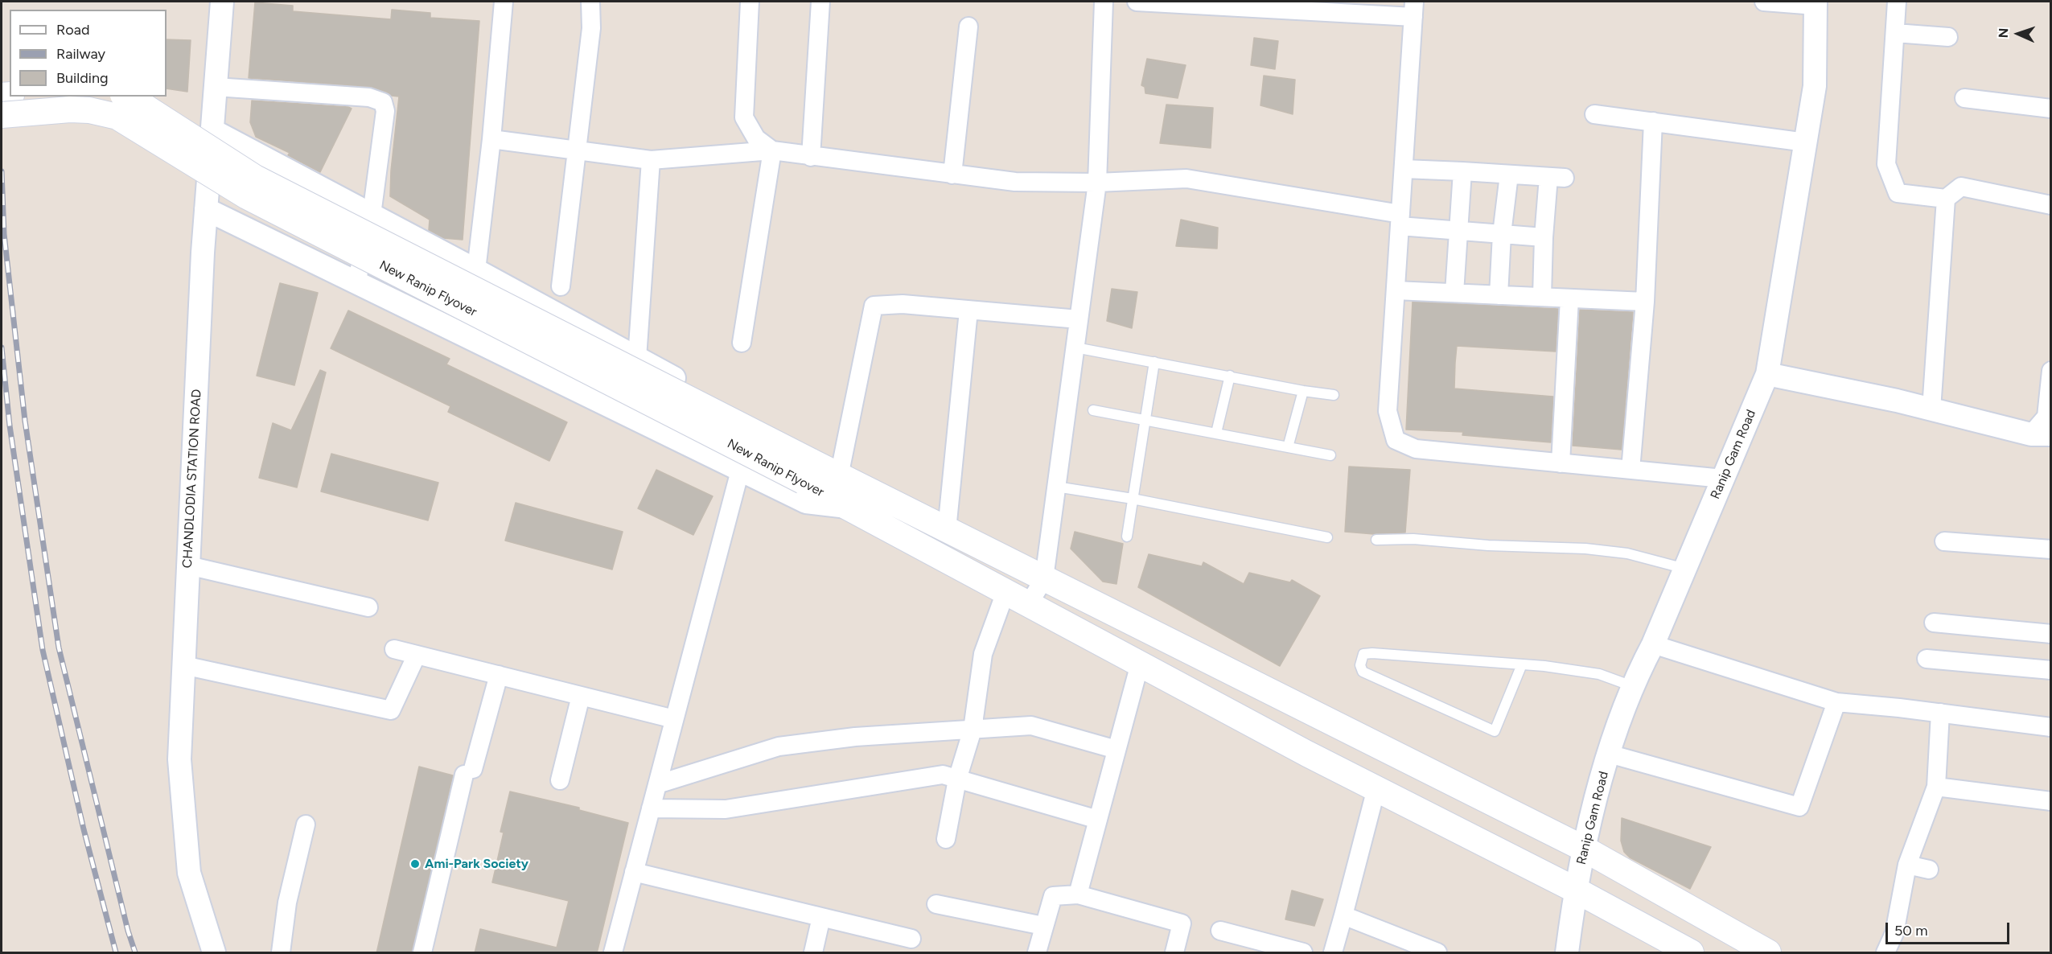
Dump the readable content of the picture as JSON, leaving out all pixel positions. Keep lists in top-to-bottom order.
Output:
{
  "streets": {
    "main road": ["New Ranip Flyover"],
    "street": ["Ranip Gam Road", "CHANDLODIA STATION ROAD"]
  },
  "crossings": [
    ["New Ranip Flyover", "Ranip Gam Road"]
  ],
  "places": ["Ami-Park Society"],
  "legend": ["Road", "Railway", "Building"],
  "scale_bar": "50 m",
  "north": "left"
}
